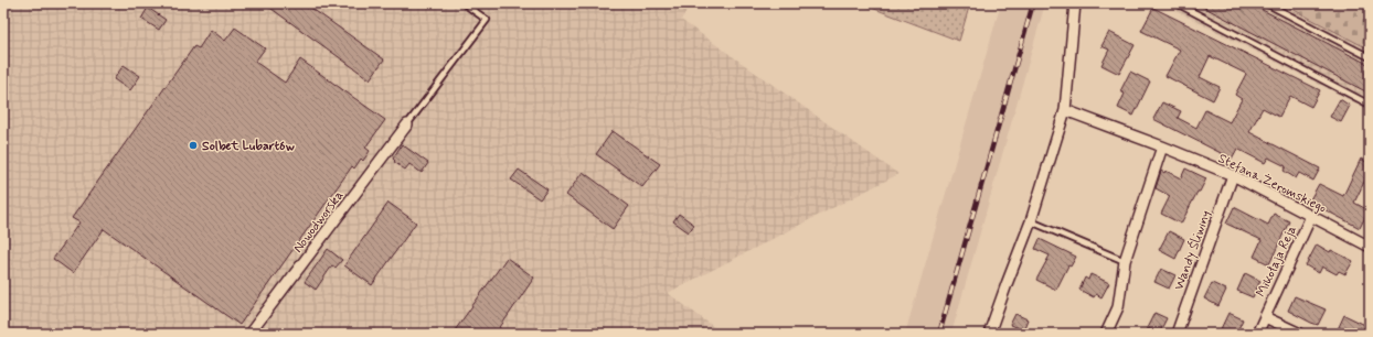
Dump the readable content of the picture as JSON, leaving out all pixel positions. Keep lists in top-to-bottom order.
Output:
{
  "streets": {
    "street": [
      "Stefana Żeromskiego",
      "Nowodworska",
      "Wandy Śliwiny",
      "Mikołaja Reja"
    ]
  },
  "crossings": [
    ["Stefana Żeromskiego", "Wandy Śliwiny"],
    ["Stefana Żeromskiego", "Mikołaja Reja"]
  ],
  "places": ["Solbet Lubartów"]
}
